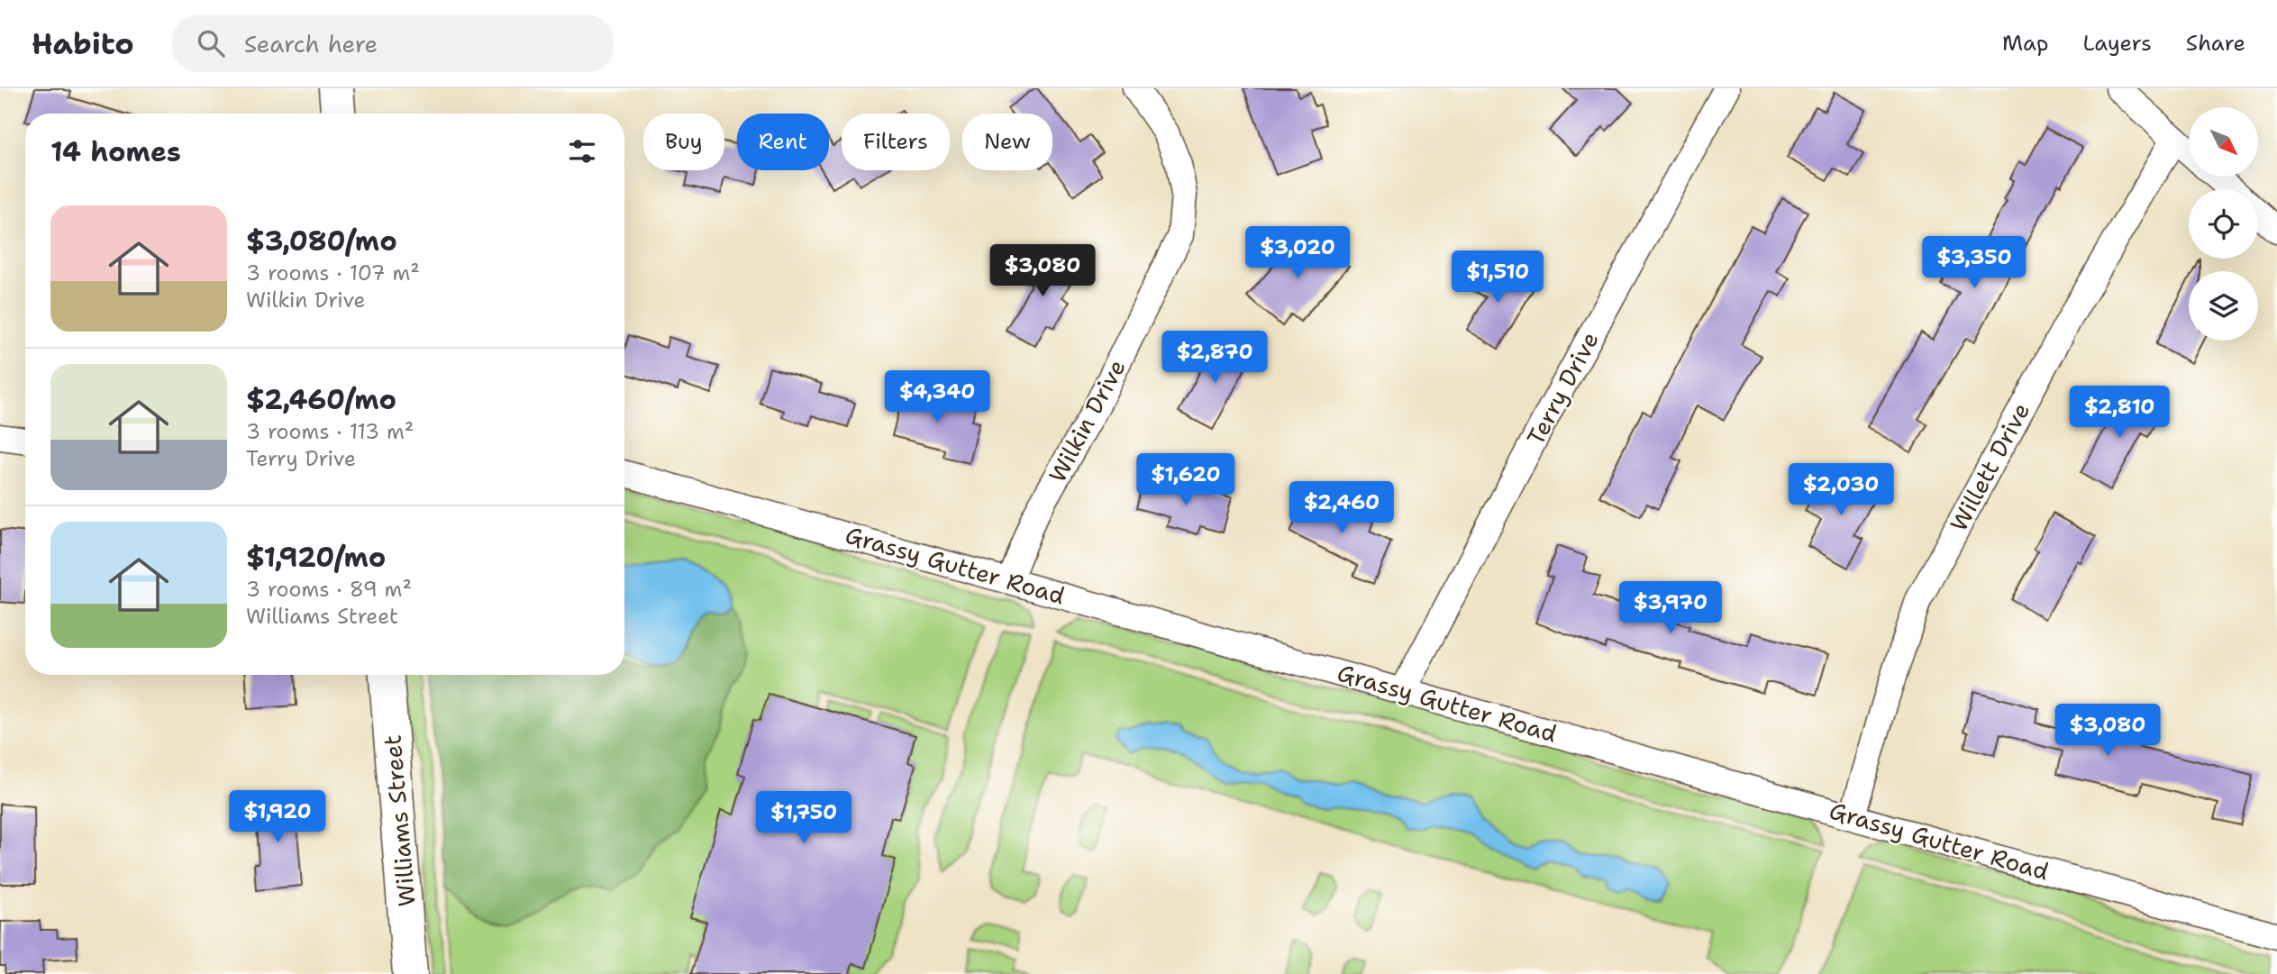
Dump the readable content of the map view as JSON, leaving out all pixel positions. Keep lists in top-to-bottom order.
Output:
{
  "streets": {
    "main road": ["Williams Street"],
    "street": [
      "Terry Drive",
      "Wilkin Drive",
      "Willett Drive",
      "Grassy Gutter Road"
    ]
  },
  "crossings": [
    ["Terry Drive", "Grassy Gutter Road"],
    ["Wilkin Drive", "Grassy Gutter Road"],
    ["Willett Drive", "Grassy Gutter Road"]
  ],
  "north": "bottom right",
  "page": {
    "header": "Habito",
    "search": "Search here",
    "nav": ["Map", "Layers", "Share"],
    "chip": [
      "Buy",
      "Rent",
      "Filters",
      "New"
    ],
    "heading": "14 homes",
    "list": [
      {
        "name": "$3,080/mo",
        "note": "3 rooms · 107 m² · Wilkin Drive"
      },
      {
        "name": "$2,460/mo",
        "note": "3 rooms · 113 m² · Terry Drive"
      },
      {
        "name": "$1,920/mo",
        "note": "3 rooms · 89 m² · Williams Street"
      }
    ],
    "price": [
      "$3,020",
      "$3,350",
      "$3,080",
      "$1,510",
      "$2,870",
      "$4,340",
      "$2,810",
      "$1,620",
      "$2,030",
      "$2,460",
      "$3,970",
      "$3,080",
      "$1,920",
      "$1,750"
    ]
  }
}
